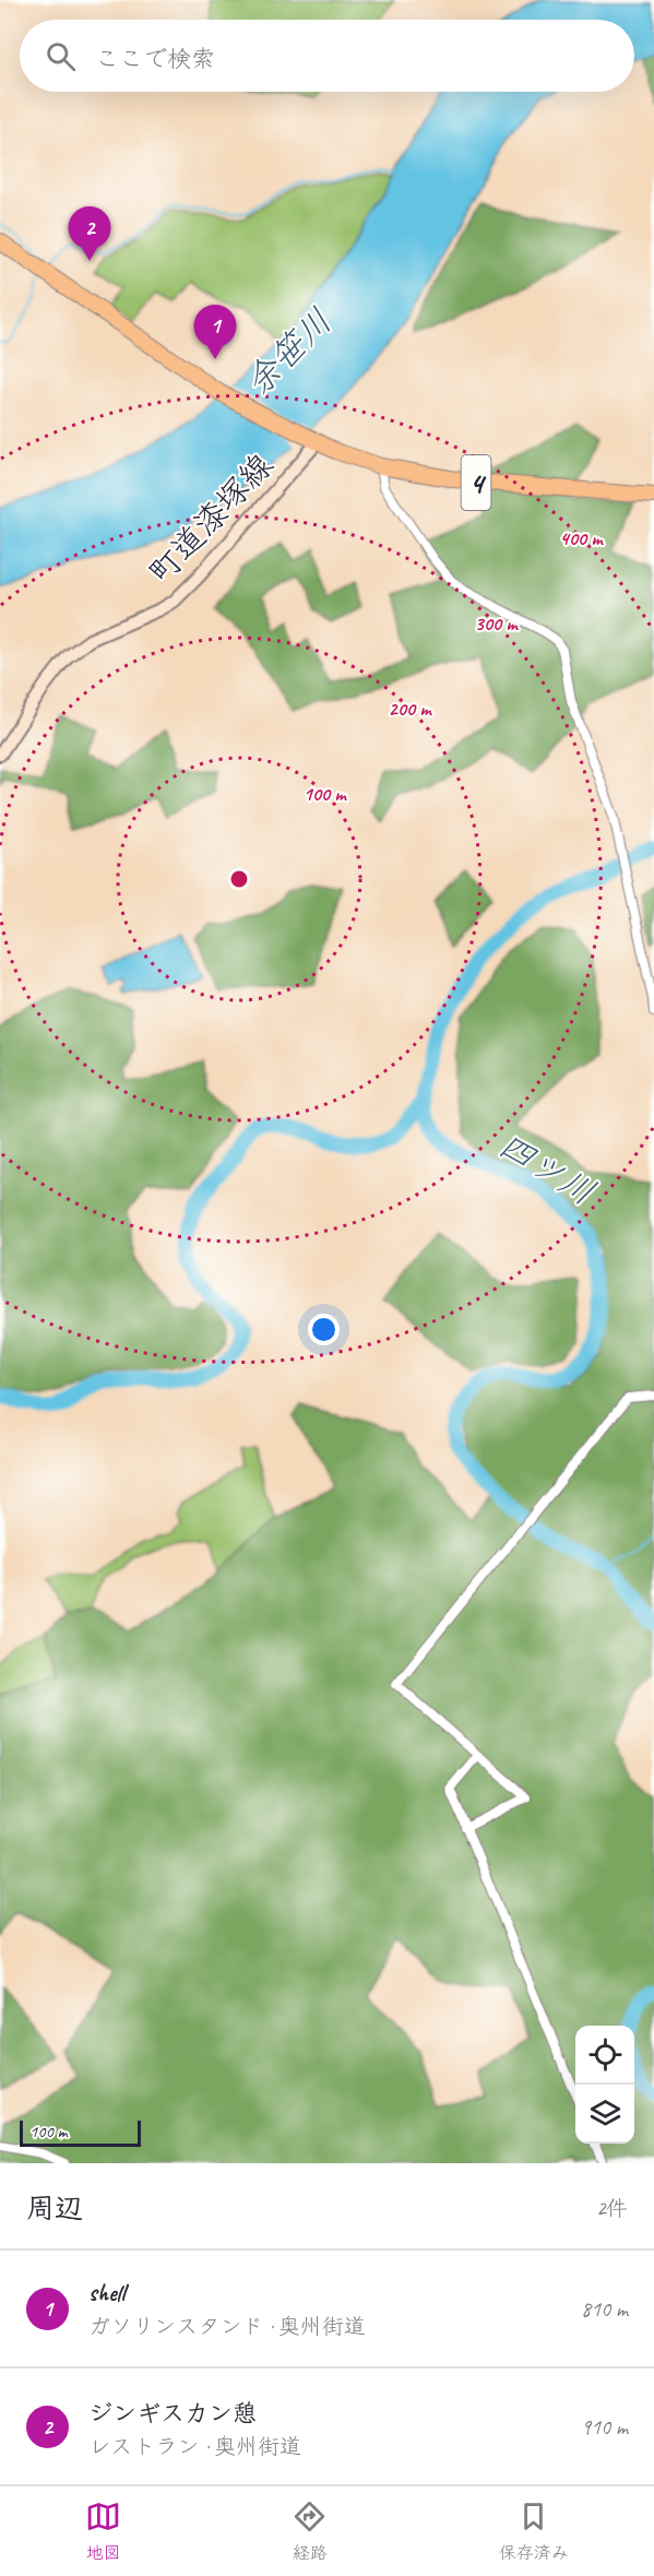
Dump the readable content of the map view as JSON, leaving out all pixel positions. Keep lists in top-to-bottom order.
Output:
{
  "streets": {
    "highway": ["4"],
    "street": ["町道漆塚線"]
  },
  "crossings": [
    ["4", "町道漆塚線"]
  ],
  "water": ["余笹川", "四ツ川"],
  "scale_bar": "100 m",
  "page": {
    "search": "ここで検索",
    "pins": ["2", "1"],
    "scale": "100 m",
    "heading": ["周辺", "2件"],
    "list": [
      {
        "mark": "1",
        "name": "shell",
        "note": "ガソリンスタンド · 奥州街道",
        "value": "810 m"
      },
      {
        "mark": "2",
        "name": "ジンギスカン憩",
        "note": "レストラン · 奥州街道",
        "value": "910 m"
      }
    ],
    "nav": ["地図", "経路", "保存済み"]
  },
  "rings": [
    "400 m",
    "300 m",
    "200 m",
    "100 m"
  ]
}
